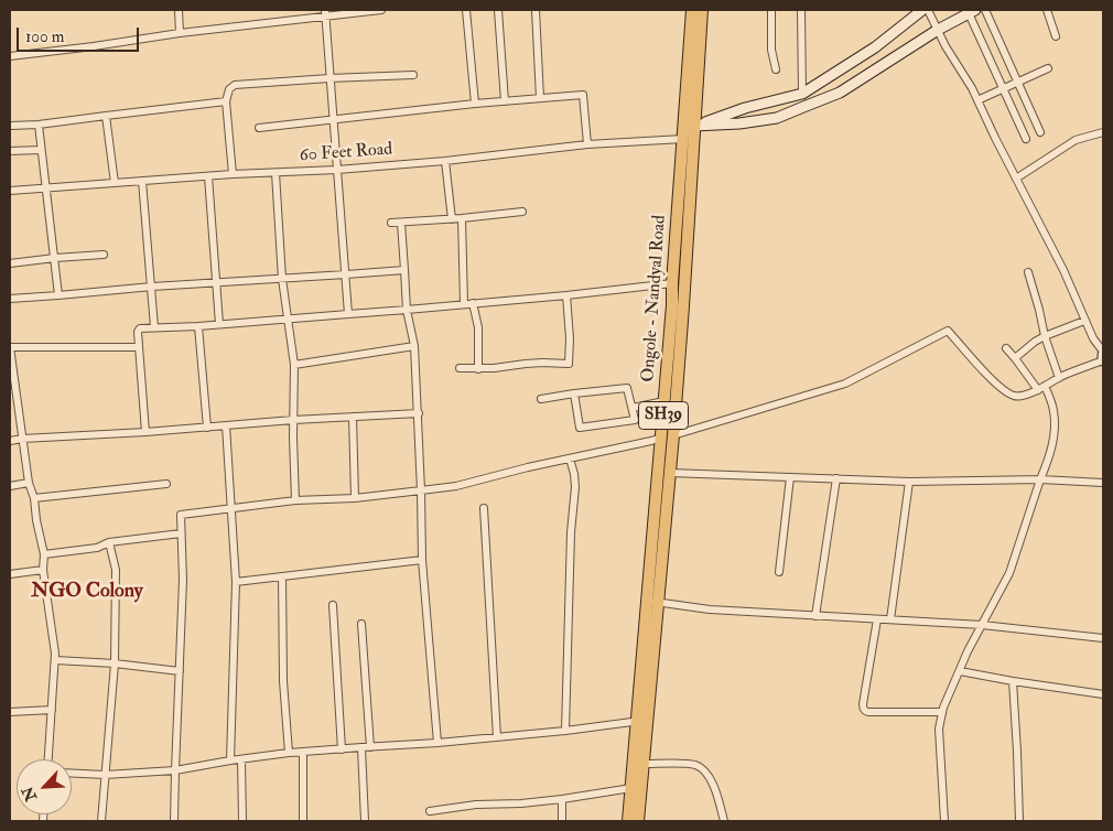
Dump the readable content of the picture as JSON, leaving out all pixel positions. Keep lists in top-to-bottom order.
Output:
{
  "streets": {
    "main road": ["Ongole - Nandyal Road", "SH39"],
    "street": ["60 Feet Road"]
  },
  "crossings": [
    ["60 Feet Road", "Ongole - Nandyal Road"]
  ],
  "districts": ["NGO Colony"],
  "scale_bar": "100 m",
  "north": "bottom left"
}
